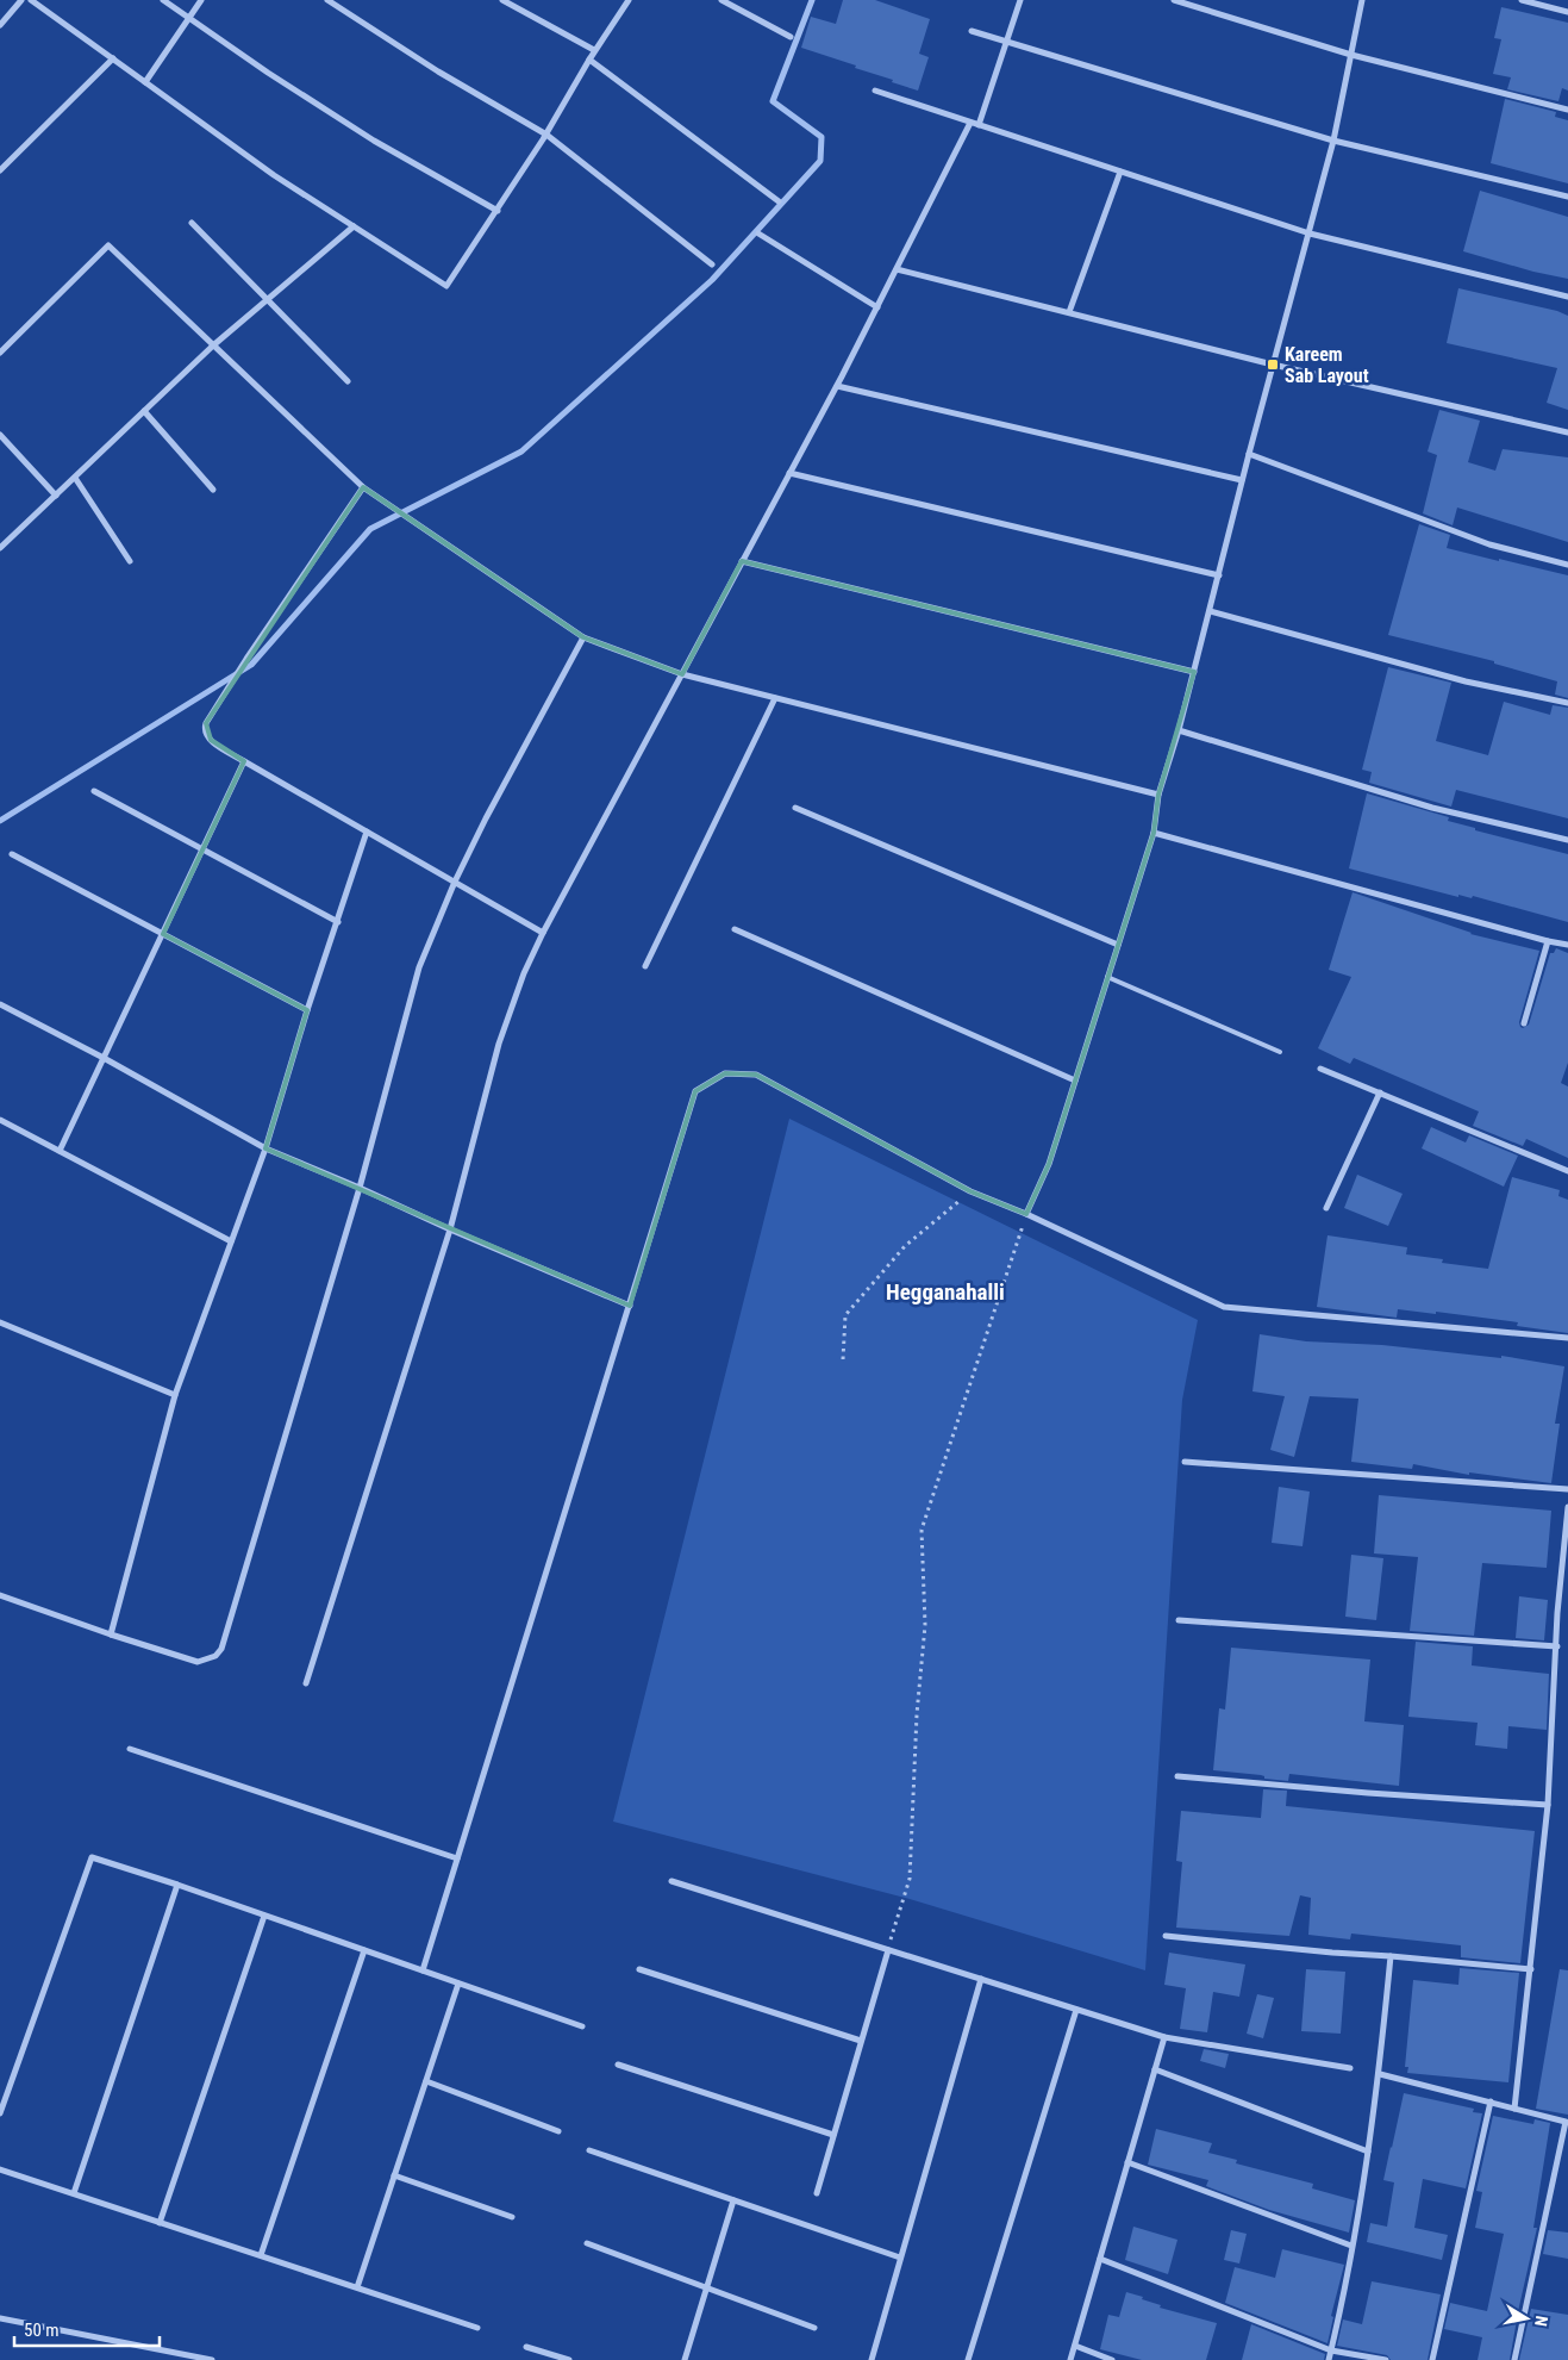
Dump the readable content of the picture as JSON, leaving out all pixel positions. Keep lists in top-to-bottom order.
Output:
{
  "districts": ["Hegganahalli"],
  "places": {
    "transit": ["Kareem Sab Layout"]
  },
  "scale_bar": "50 m",
  "north": "right"
}
